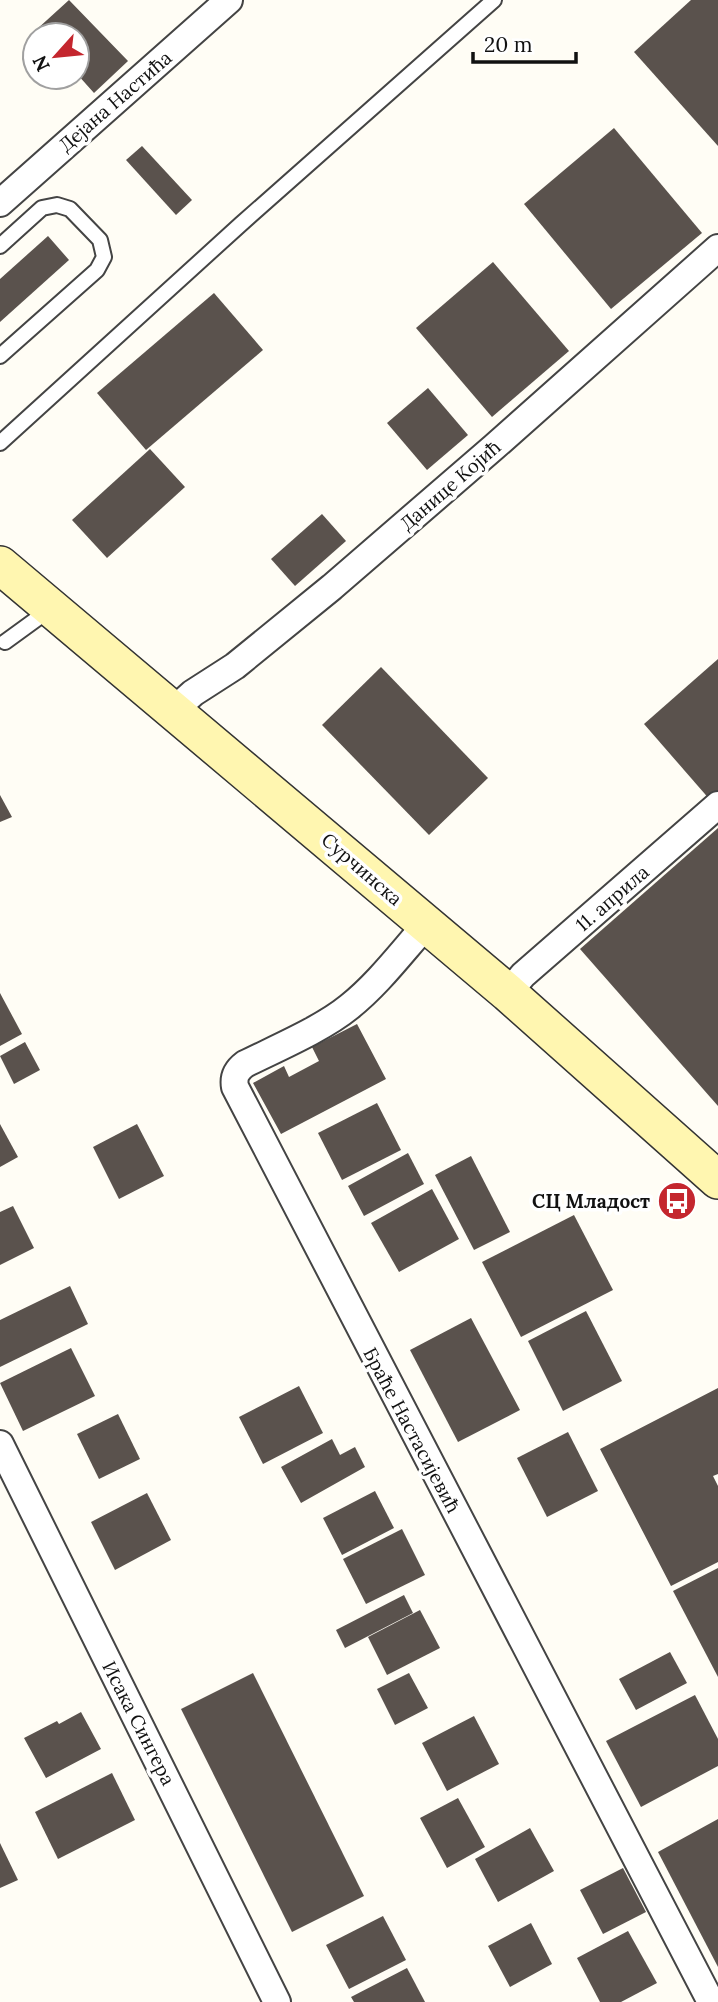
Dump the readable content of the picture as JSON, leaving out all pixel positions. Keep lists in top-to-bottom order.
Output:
{
  "streets": {
    "main road": ["Сурчинска"],
    "street": [
      "Дејана Настића",
      "Данице Којић",
      "11. априла",
      "Браће Настасијевић",
      "Исака Сингера"
    ]
  },
  "crossings": [
    ["Данице Којић", "Сурчинска"],
    ["Сурчинска", "11. априла"],
    ["Сурчинска", "Браће Настасијевић"]
  ],
  "places": {
    "bus stop": ["СЦ Младост"]
  },
  "scale_bar": "20 m",
  "north": "bottom left"
}
